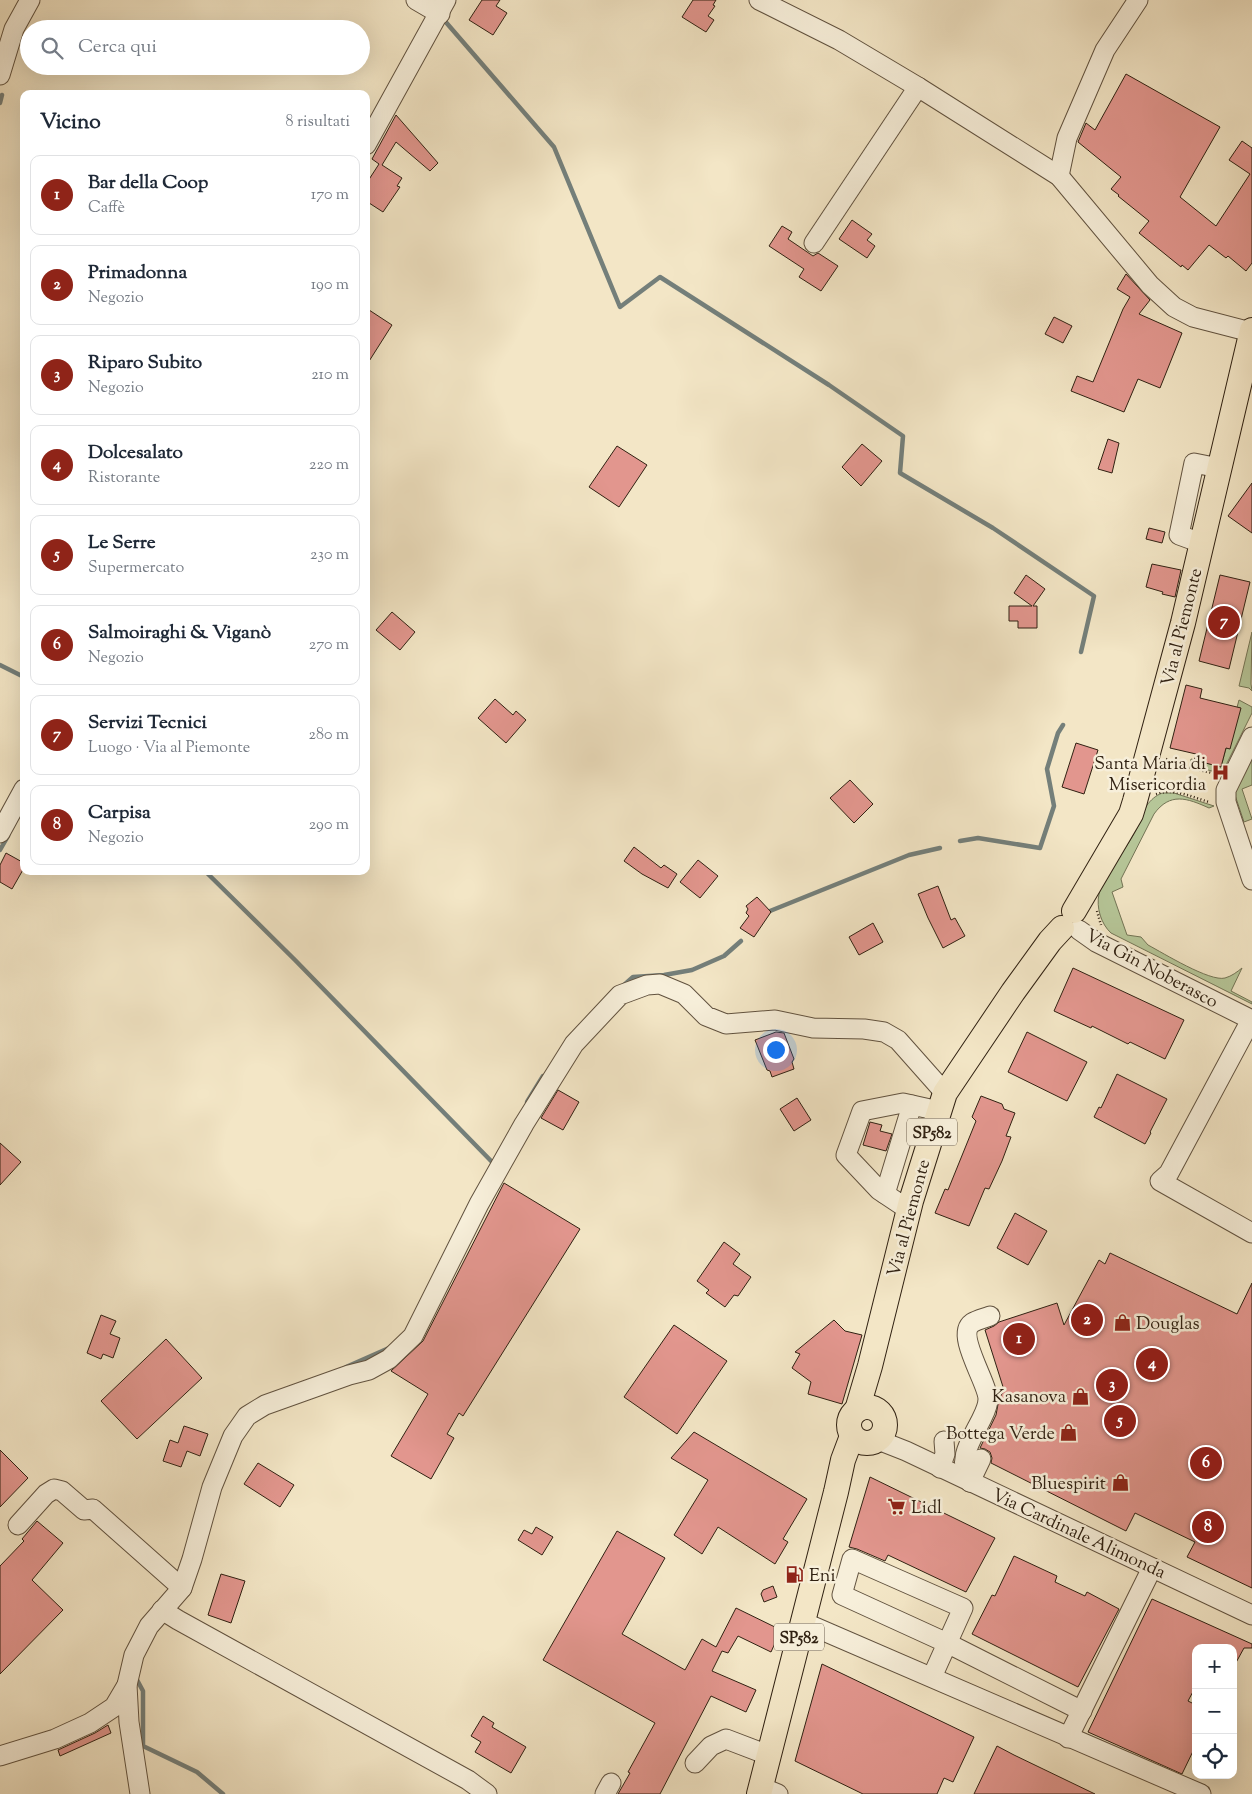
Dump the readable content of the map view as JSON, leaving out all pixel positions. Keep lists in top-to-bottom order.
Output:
{
  "streets": {
    "main road": ["Via al Piemonte", "SP582"],
    "street": ["Via Gin Noberasco", "Via Cardinale Alimonda"]
  },
  "crossings": [
    ["Via al Piemonte", "Via Gin Noberasco"],
    ["Via al Piemonte", "Via Cardinale Alimonda"]
  ],
  "places": {
    "hospital": ["Santa Maria di Misericordia"],
    "shop": [
      "Douglas",
      "Kasanova",
      "Bottega Verde",
      "Bluespirit"
    ],
    "supermarket": ["Lidl"],
    "fuel station": ["Eni"]
  },
  "page": {
    "search": "Cerca qui",
    "heading": ["Vicino", "8 risultati"],
    "list": [
      {
        "mark": "1",
        "name": "Bar della Coop",
        "note": "Caffè",
        "value": "170 m"
      },
      {
        "mark": "2",
        "name": "Primadonna",
        "note": "Negozio",
        "value": "190 m"
      },
      {
        "mark": "3",
        "name": "Riparo Subito",
        "note": "Negozio",
        "value": "210 m"
      },
      {
        "mark": "4",
        "name": "Dolcesalato",
        "note": "Ristorante",
        "value": "220 m"
      },
      {
        "mark": "5",
        "name": "Le Serre",
        "note": "Supermercato",
        "value": "230 m"
      },
      {
        "mark": "6",
        "name": "Salmoiraghi & Viganò",
        "note": "Negozio",
        "value": "270 m"
      },
      {
        "mark": "7",
        "name": "Servizi Tecnici",
        "note": "Luogo · Via al Piemonte",
        "value": "280 m"
      },
      {
        "mark": "8",
        "name": "Carpisa",
        "note": "Negozio",
        "value": "290 m"
      }
    ],
    "pins": [
      "7",
      "2",
      "1",
      "4",
      "3",
      "5",
      "6",
      "8"
    ],
    "map_buttons": ["+", "−"]
  }
}
